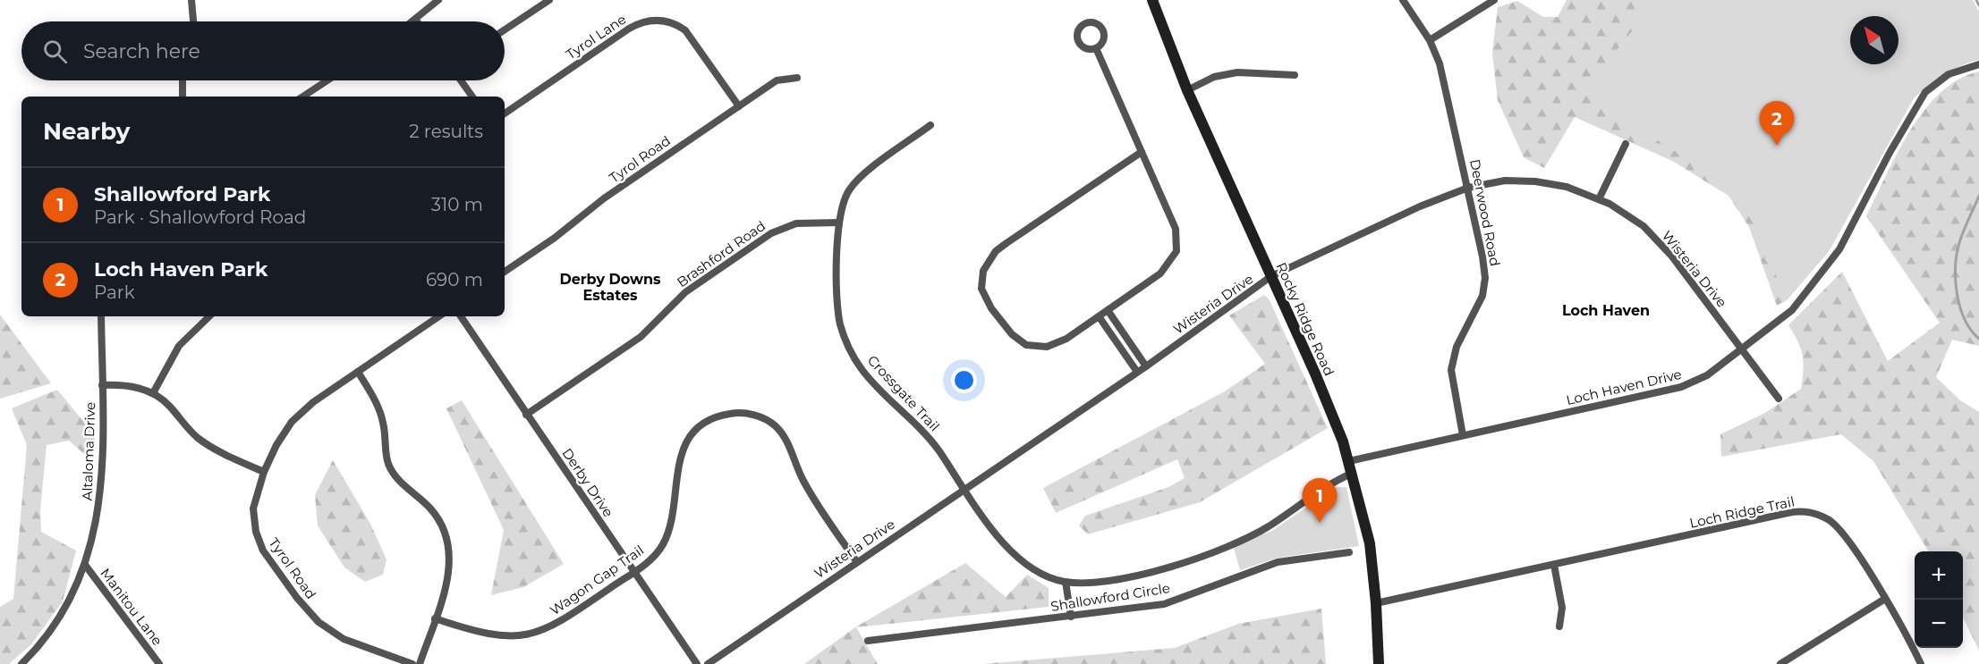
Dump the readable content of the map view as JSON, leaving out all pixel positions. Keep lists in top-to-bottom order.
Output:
{
  "streets": {
    "main road": ["Rocky Ridge Road"],
    "street": [
      "Tyrol Lane",
      "Tyrol Road",
      "Deerwood Road",
      "Brashford Road",
      "Wisteria Drive",
      "Loch Haven Drive",
      "Crossgate Trail",
      "Altaloma Drive",
      "Derby Drive",
      "Loch Ridge Trail",
      "Wagon Gap Trail",
      "Shallowford Circle",
      "Manitou Lane"
    ]
  },
  "crossings": [
    ["Tyrol Lane", "Tyrol Road"],
    ["Deerwood Road", "Wisteria Drive"],
    ["Deerwood Road", "Loch Haven Drive"],
    ["Brashford Road", "Crossgate Trail"],
    ["Brashford Road", "Derby Drive"],
    ["Wisteria Drive", "Rocky Ridge Road"],
    ["Wisteria Drive", "Loch Haven Drive"],
    ["Wisteria Drive", "Crossgate Trail"],
    ["Wisteria Drive", "Wagon Gap Trail"],
    ["Rocky Ridge Road", "Loch Haven Drive"],
    ["Rocky Ridge Road", "Loch Ridge Trail"],
    ["Altaloma Drive", "Manitou Lane"],
    ["Derby Drive", "Wagon Gap Trail"]
  ],
  "districts": ["Derby Downs Estates", "Loch Haven"],
  "north": "top left",
  "page": {
    "search": "Search here",
    "heading": ["Nearby", "2 results"],
    "pins": ["2", "1"],
    "list": [
      {
        "mark": "1",
        "name": "Shallowford Park",
        "note": "Park · Shallowford Road",
        "value": "310 m"
      },
      {
        "mark": "2",
        "name": "Loch Haven Park",
        "note": "Park",
        "value": "690 m"
      }
    ],
    "map_buttons": ["+", "−"]
  }
}
